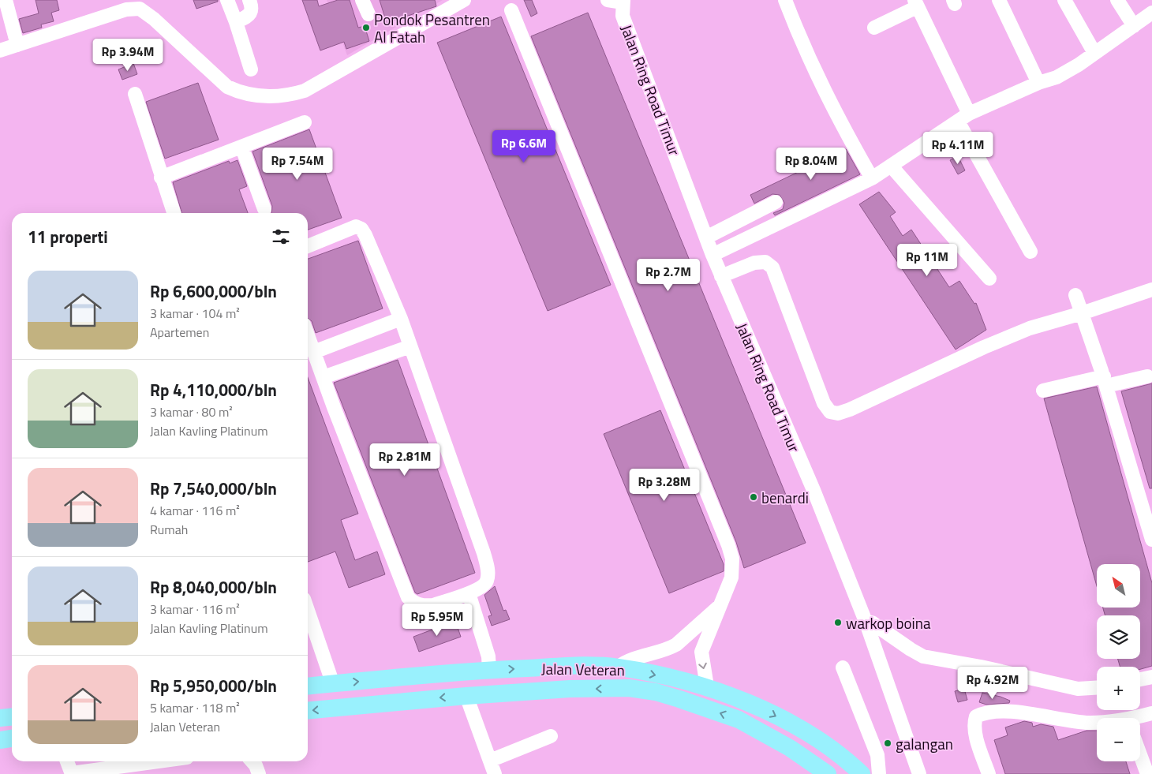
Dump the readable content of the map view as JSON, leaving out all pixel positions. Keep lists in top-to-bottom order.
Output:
{
  "streets": {
    "main road": ["Jalan Veteran"],
    "street": ["Jalan Ring Road Timur"]
  },
  "places": [
    "Pondok Pesantren Al Fatah",
    "benardi",
    "warkop boina",
    "galangan"
  ],
  "north": "top left",
  "page": {
    "price": [
      "Rp 3.94M",
      "Rp 6.6M",
      "Rp 4.11M",
      "Rp 7.54M",
      "Rp 8.04M",
      "Rp 11M",
      "Rp 2.7M",
      "Rp 2.81M",
      "Rp 3.28M",
      "Rp 5.95M",
      "Rp 4.92M"
    ],
    "heading": "11 properti",
    "list": [
      {
        "name": "Rp 6,600,000/bln",
        "note": "3 kamar · 104 m² · Apartemen"
      },
      {
        "name": "Rp 4,110,000/bln",
        "note": "3 kamar · 80 m² · Jalan Kavling Platinum"
      },
      {
        "name": "Rp 7,540,000/bln",
        "note": "4 kamar · 116 m² · Rumah"
      },
      {
        "name": "Rp 8,040,000/bln",
        "note": "3 kamar · 116 m² · Jalan Kavling Platinum"
      },
      {
        "name": "Rp 5,950,000/bln",
        "note": "5 kamar · 118 m² · Jalan Veteran"
      }
    ],
    "map_buttons": ["+", "−"]
  }
}
